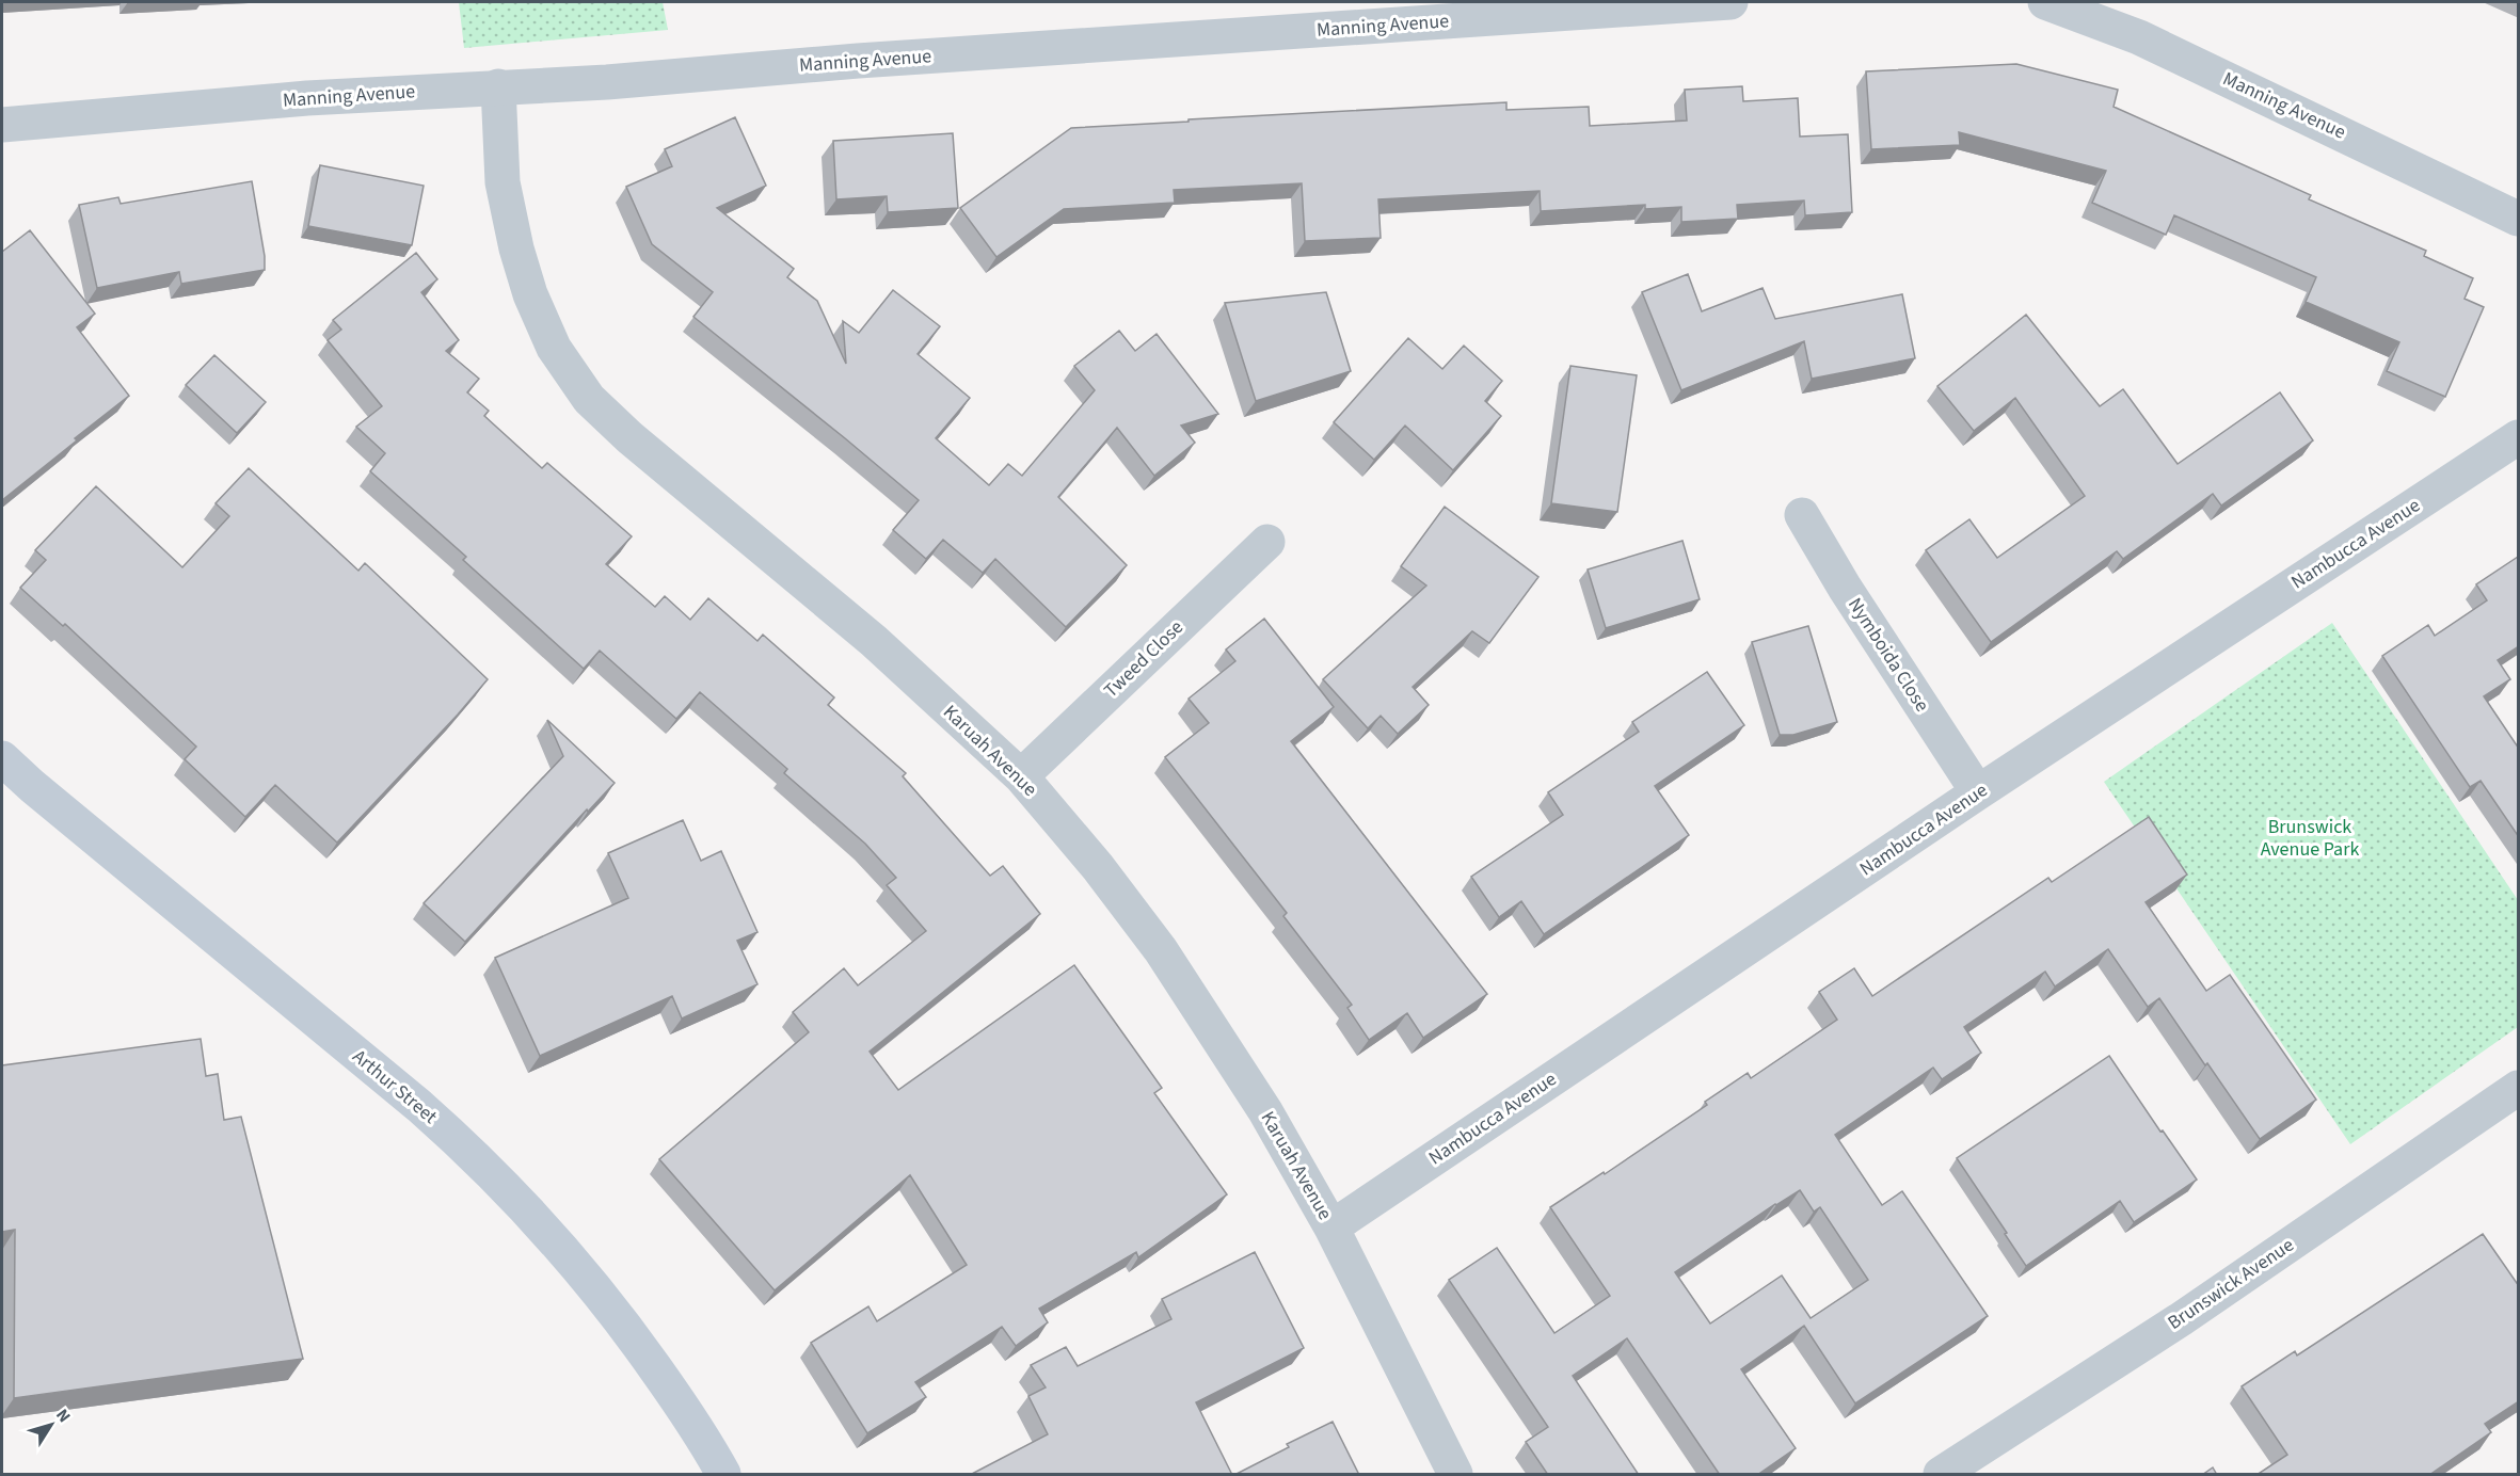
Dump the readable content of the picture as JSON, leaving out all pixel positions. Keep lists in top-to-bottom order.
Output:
{
  "streets": {
    "main road": ["Arthur Street"],
    "street": [
      "Manning Avenue",
      "Nambucca Avenue",
      "Nymboida Close",
      "Tweed Close",
      "Karuah Avenue",
      "Brunswick Avenue"
    ]
  },
  "crossings": [
    ["Manning Avenue", "Karuah Avenue"],
    ["Nambucca Avenue", "Nymboida Close"],
    ["Nambucca Avenue", "Karuah Avenue"],
    ["Tweed Close", "Karuah Avenue"]
  ],
  "parks": ["Brunswick Avenue Park"],
  "north": "top right"
}
